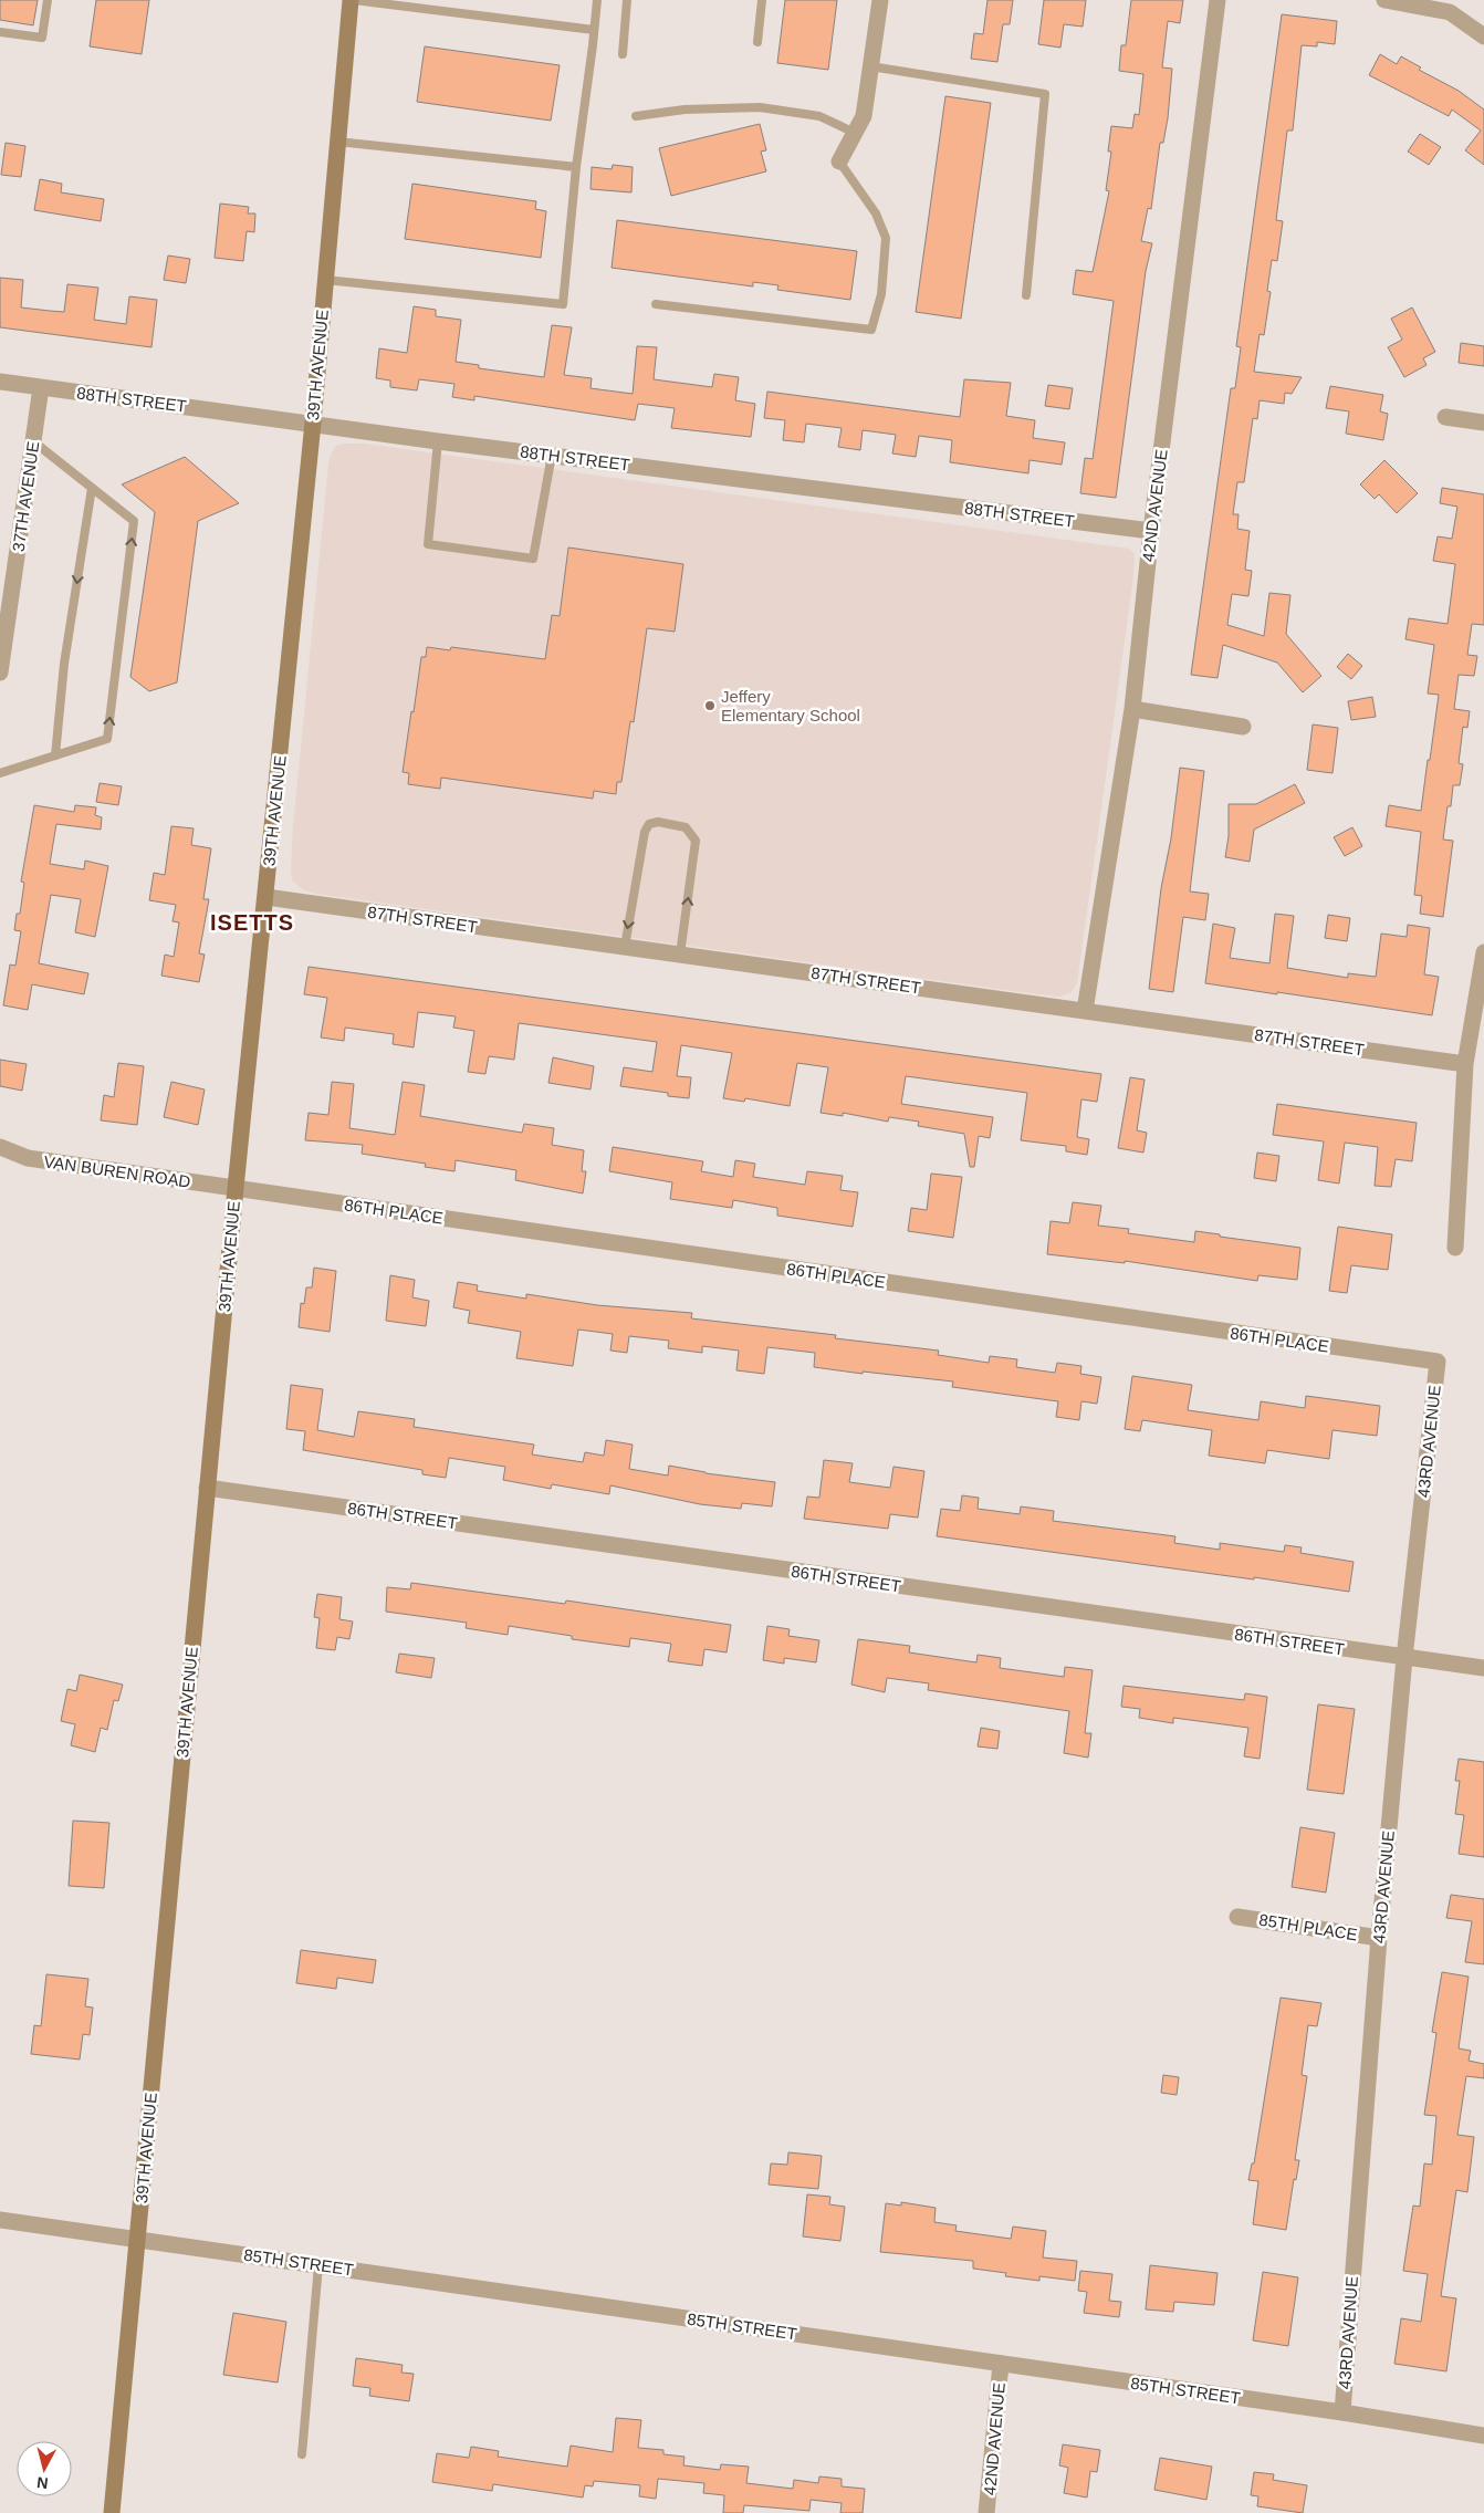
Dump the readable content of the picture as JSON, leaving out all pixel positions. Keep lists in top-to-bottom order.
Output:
{
  "streets": {
    "main road": ["39TH AVENUE"],
    "street": [
      "88TH STREET",
      "37TH AVENUE",
      "42ND AVENUE",
      "87TH STREET",
      "VAN BUREN ROAD",
      "86TH PLACE",
      "43RD AVENUE",
      "86TH STREET",
      "85TH PLACE",
      "85TH STREET"
    ]
  },
  "crossings": [
    ["39TH AVENUE", "88TH STREET"],
    ["39TH AVENUE", "87TH STREET"],
    ["39TH AVENUE", "VAN BUREN ROAD"],
    ["39TH AVENUE", "86TH PLACE"],
    ["39TH AVENUE", "86TH STREET"],
    ["39TH AVENUE", "85TH STREET"],
    ["88TH STREET", "37TH AVENUE"],
    ["88TH STREET", "42ND AVENUE"],
    ["42ND AVENUE", "87TH STREET"],
    ["42ND AVENUE", "85TH STREET"],
    ["VAN BUREN ROAD", "86TH PLACE"],
    ["86TH PLACE", "43RD AVENUE"],
    ["43RD AVENUE", "86TH STREET"],
    ["43RD AVENUE", "85TH PLACE"],
    ["43RD AVENUE", "85TH STREET"]
  ],
  "districts": ["ISETTS"],
  "places": ["Jeffery Elementary School"],
  "north": "bottom"
}
